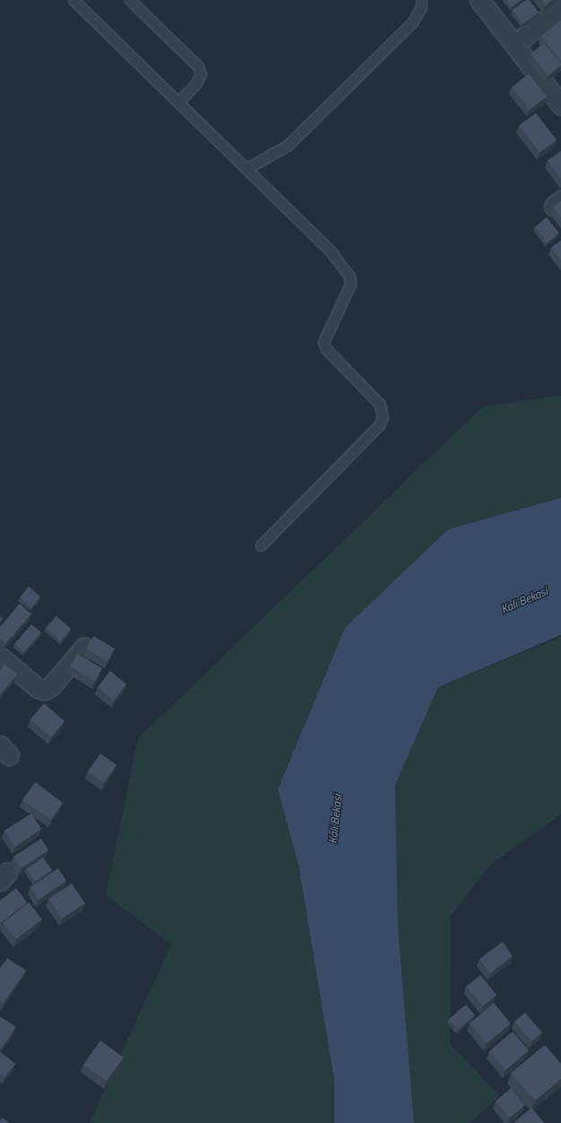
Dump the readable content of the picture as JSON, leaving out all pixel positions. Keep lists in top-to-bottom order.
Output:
{
  "water": ["Kali Bekasi"]
}
